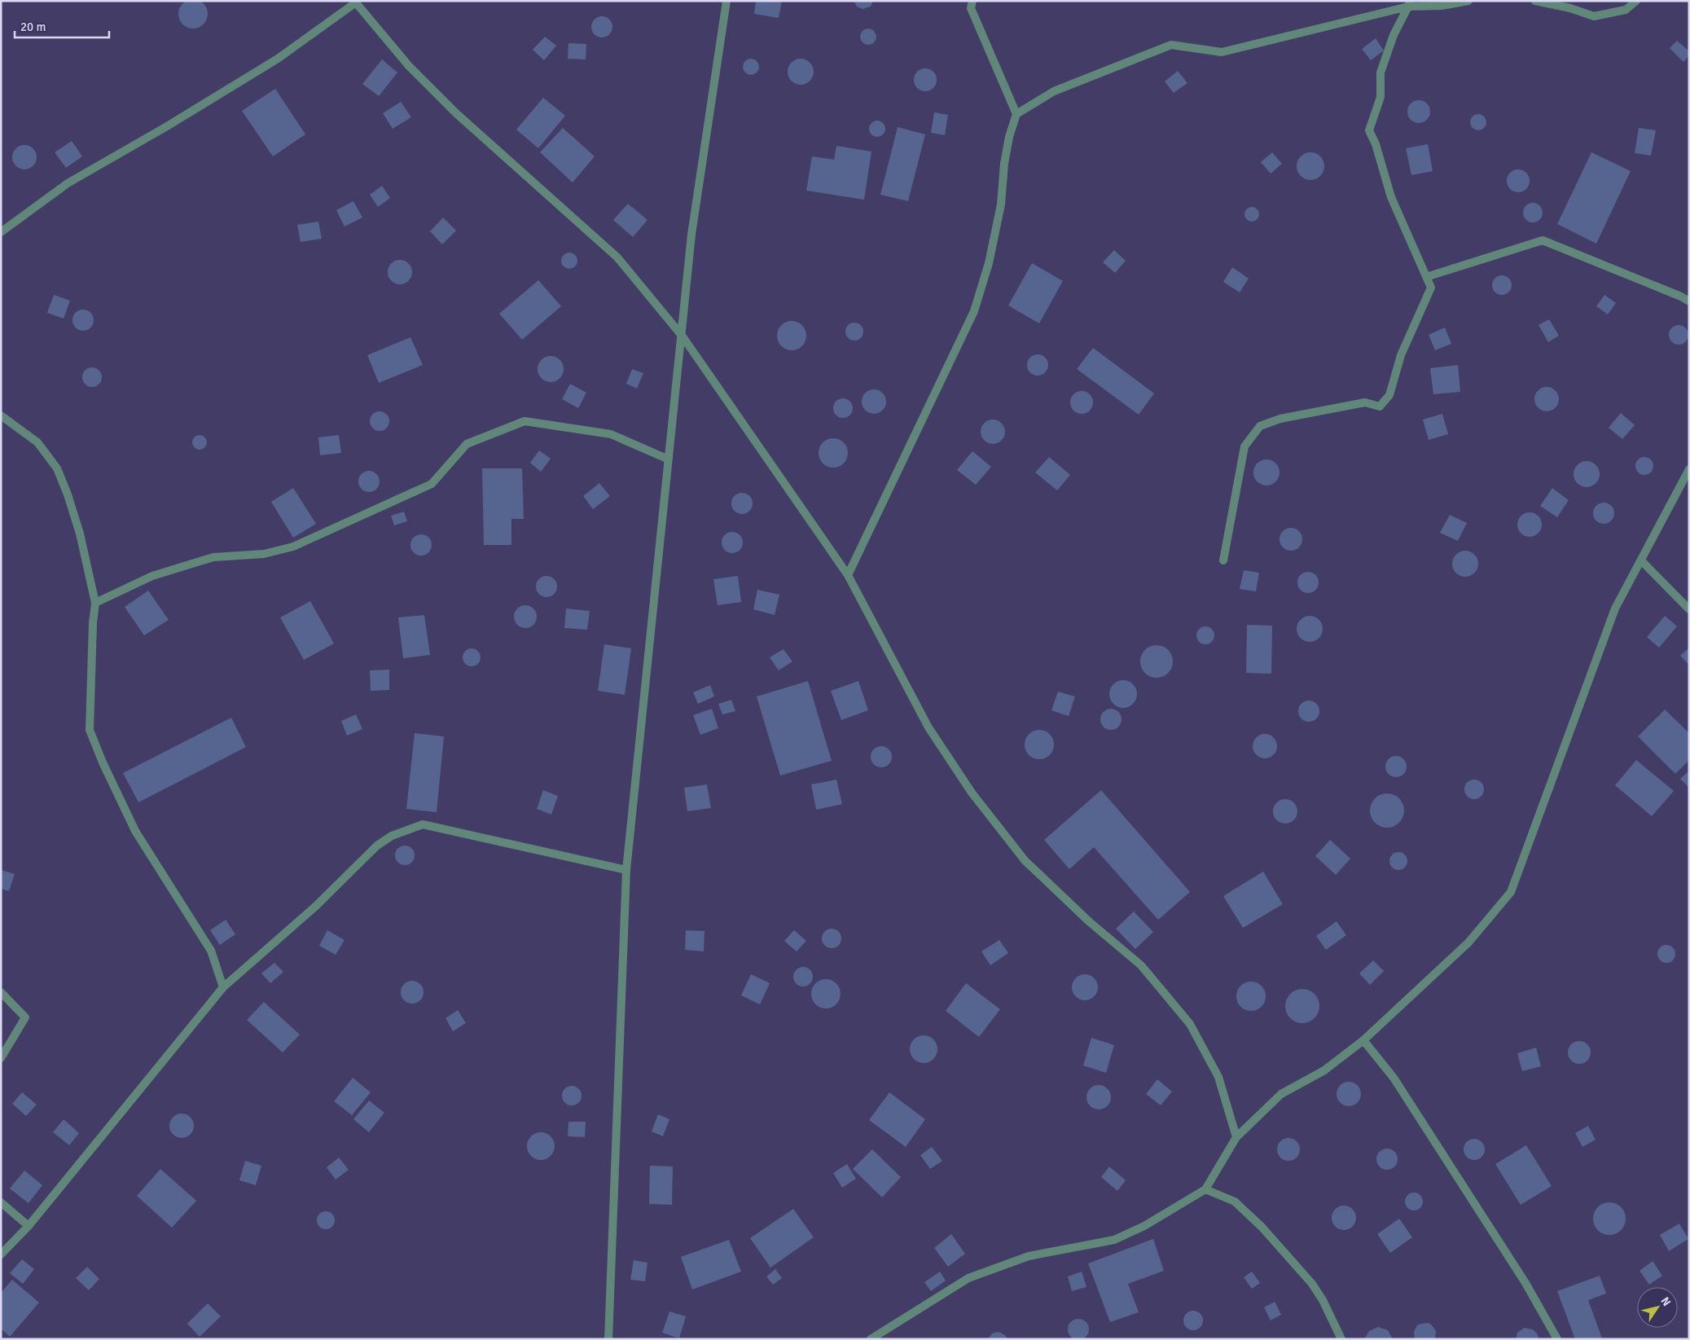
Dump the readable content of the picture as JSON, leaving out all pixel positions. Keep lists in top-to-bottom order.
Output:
{
  "scale_bar": "20 m",
  "north": "top right"
}
